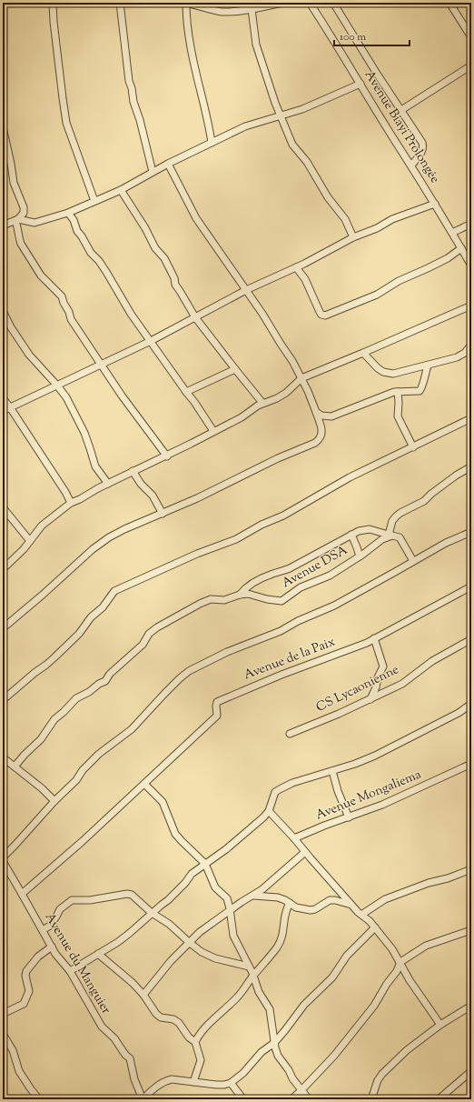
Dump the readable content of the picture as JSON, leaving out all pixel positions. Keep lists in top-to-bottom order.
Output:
{
  "streets": {
    "street": [
      "Avenue Biayi Prolongée",
      "Avenue DSA",
      "Avenue de la Paix",
      "CS Lycaonienne",
      "Avenue Mongaliema",
      "Avenue du Manguier"
    ]
  },
  "scale_bar": "100 m"
}
